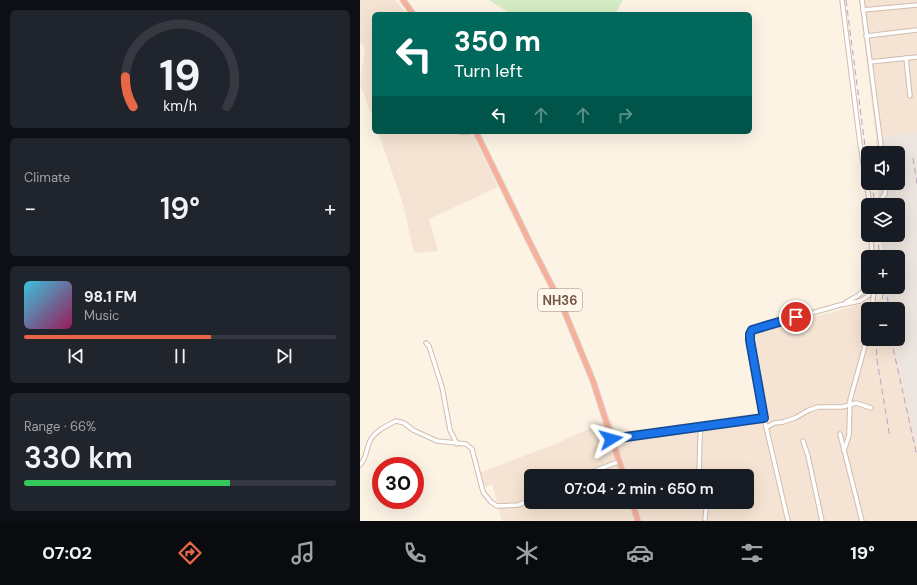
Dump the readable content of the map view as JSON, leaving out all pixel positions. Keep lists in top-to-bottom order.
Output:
{
  "streets": {
    "highway": ["NH36"]
  },
  "page": {
    "turn": ["350 m", "Turn left"],
    "tile": [
      "Climate",
      ["Range · 66%", "330 km"]
    ],
    "map_buttons": ["+", "−"],
    "heat": ["−", "19°", "+"],
    "song": ["98.1 FM", "Music"],
    "limit": "30",
    "trip": "07:04 · 2 min · 650 m",
    "tabs": ["07:02", "19°"],
    "gauge": ["19", "km/h"]
  }
}
